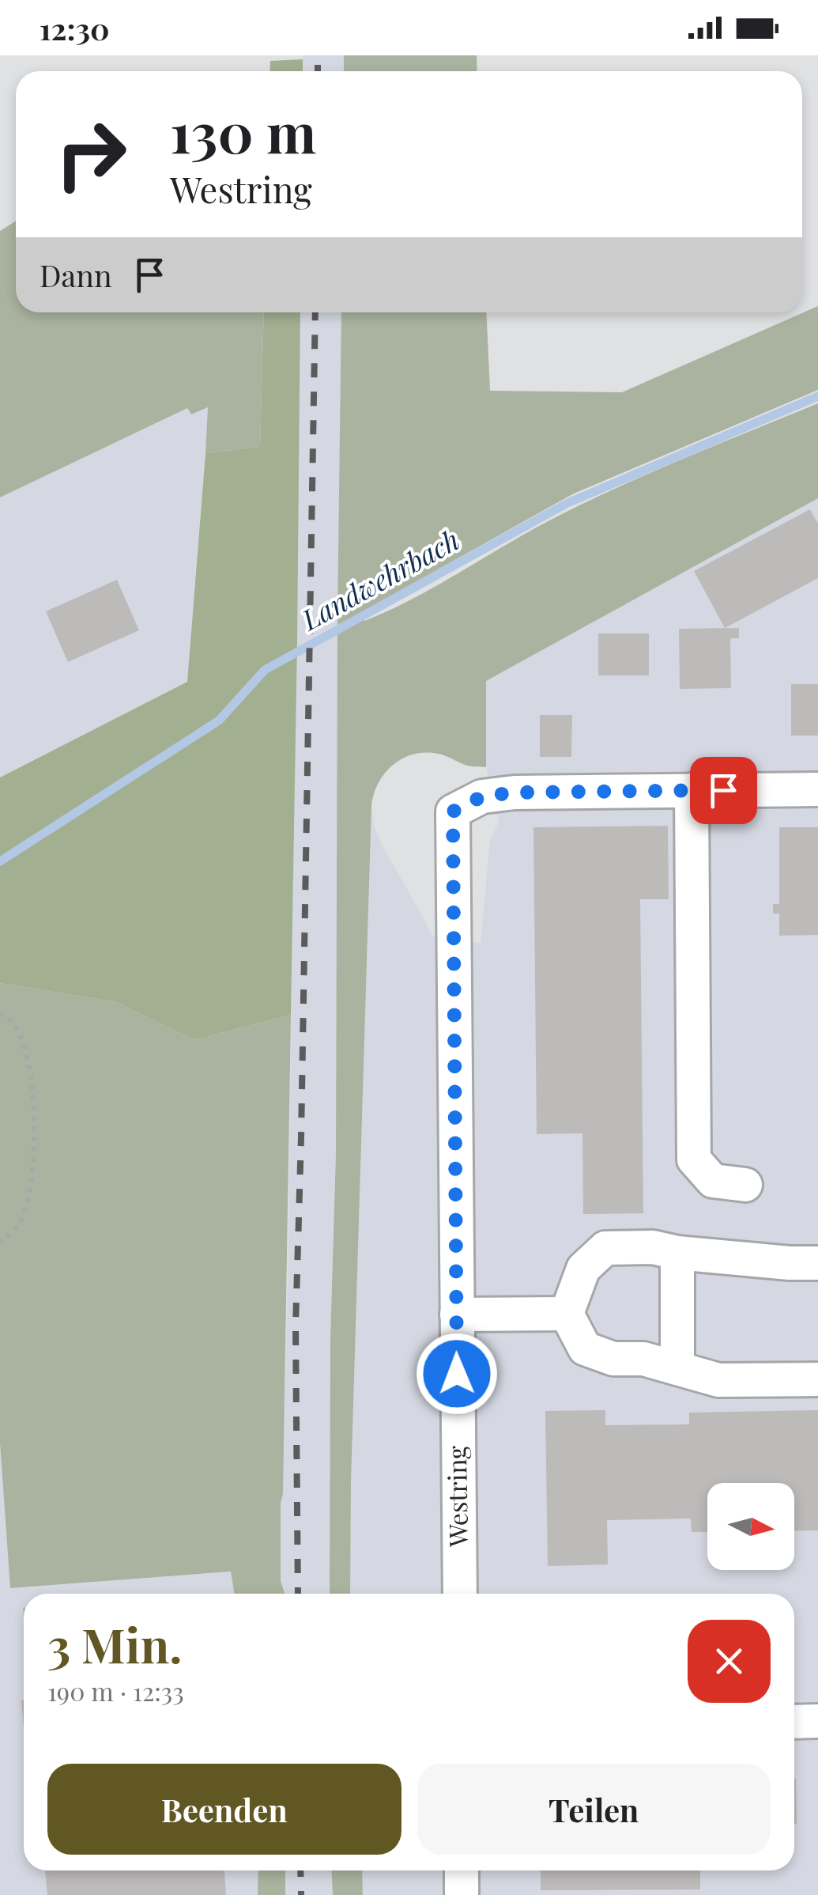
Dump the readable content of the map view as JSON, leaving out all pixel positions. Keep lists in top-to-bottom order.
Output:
{
  "streets": {
    "street": ["Westring"]
  },
  "water": ["Landwehrbach"],
  "north": "right",
  "page": {
    "status": "12:30",
    "turn": ["130 m", "Westring"],
    "then": "Dann",
    "heading": ["3 Min.", "190 m · 12:33"],
    "buttons": ["Beenden", "Teilen"]
  }
}
